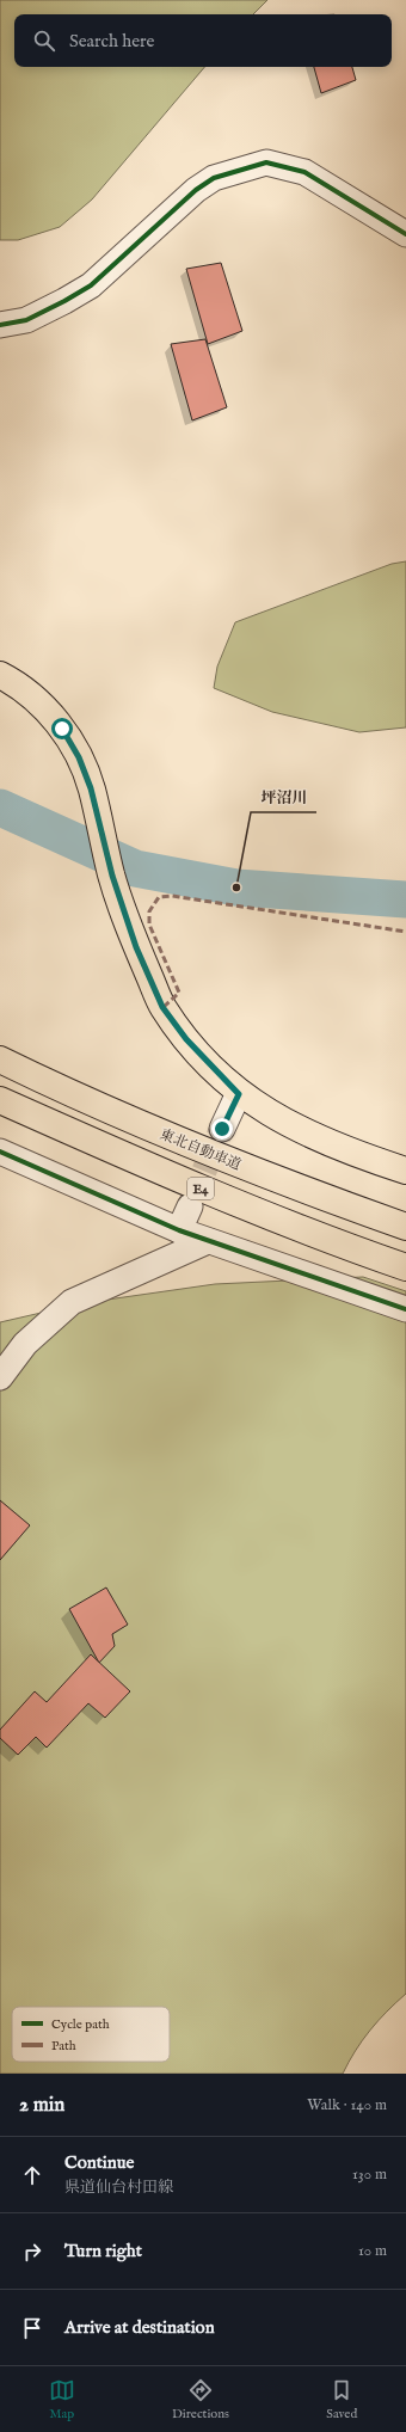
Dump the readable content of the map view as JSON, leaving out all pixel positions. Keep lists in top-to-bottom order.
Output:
{
  "streets": {
    "main road": ["東北自動車道", "E4"]
  },
  "places": ["坪沼川"],
  "legend": ["Cycle path", "Path"],
  "page": {
    "search": "Search here",
    "heading": ["2 min", "Walk · 140 m"],
    "list": [
      ["Continue", "県道仙台村田線", "130 m"],
      ["Turn right", "10 m"],
      "Arrive at destination"
    ],
    "nav": ["Map", "Directions", "Saved"]
  }
}
